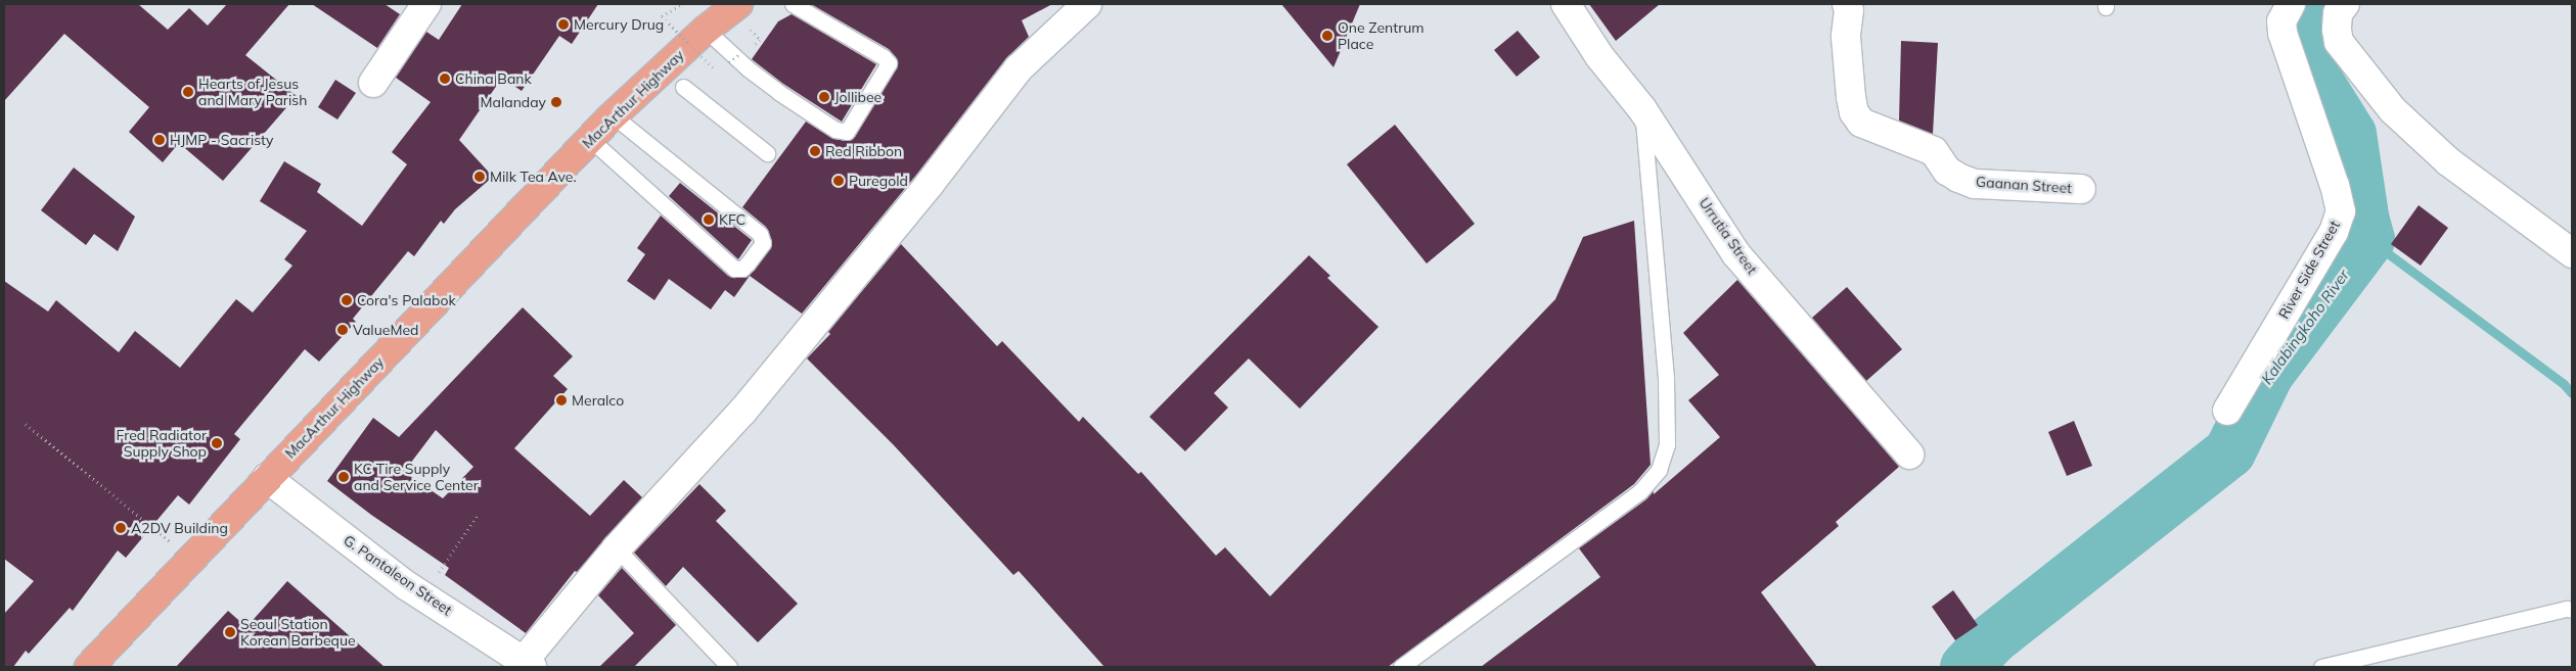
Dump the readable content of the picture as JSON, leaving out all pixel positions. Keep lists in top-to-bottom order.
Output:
{
  "streets": {
    "highway": ["MacArthur Highway"],
    "street": [
      "Gaanan Street",
      "Urrutia Street",
      "River Side Street",
      "G. Pantaleon Street"
    ]
  },
  "crossings": [
    ["MacArthur Highway", "G. Pantaleon Street"]
  ],
  "water": ["Kalabingkoho River"],
  "places": [
    "Mercury Drug",
    "One Zentrum Place",
    "China Bank",
    "Hearts of Jesus and Mary Parish",
    "Jollibee",
    "Malanday",
    "HJMP - Sacristy",
    "Red Ribbon",
    "Milk Tea Ave.",
    "Puregold",
    "KFC",
    "Cora's Palabok",
    "ValueMed",
    "Meralco",
    "Fred Radiator Supply Shop",
    "KC Tire Supply and Service Center",
    "A2DV Building",
    "Seoul Station Korean Barbeque"
  ]
}
